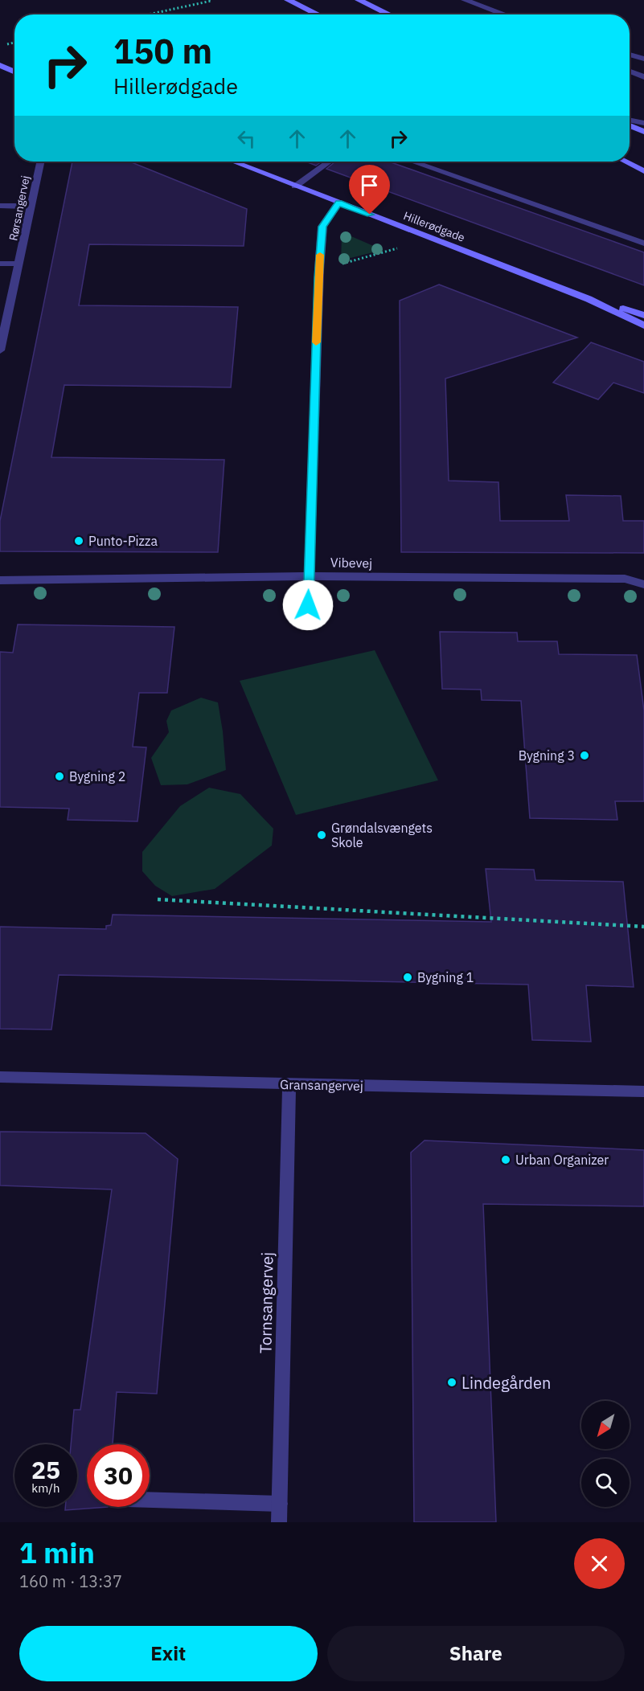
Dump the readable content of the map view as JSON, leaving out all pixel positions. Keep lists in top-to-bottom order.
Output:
{
  "streets": {
    "street": [
      "Rørsangervej",
      "Hillerødgade",
      "Vibevej",
      "Gransangervej",
      "Tornsangervej"
    ]
  },
  "crossings": [
    ["Gransangervej", "Tornsangervej"]
  ],
  "places": [
    "Punto-Pizza",
    "Bygning 3",
    "Bygning 2",
    "Grøndalsvængets Skole",
    "Bygning 1",
    "Urban Organizer",
    "Lindegården"
  ],
  "north": "bottom left",
  "page": {
    "turn": ["150 m", "Hillerødgade"],
    "speed": "25 km/h",
    "limit": "30",
    "heading": ["1 min", "160 m · 13:37"],
    "buttons": ["Exit", "Share"]
  }
}
